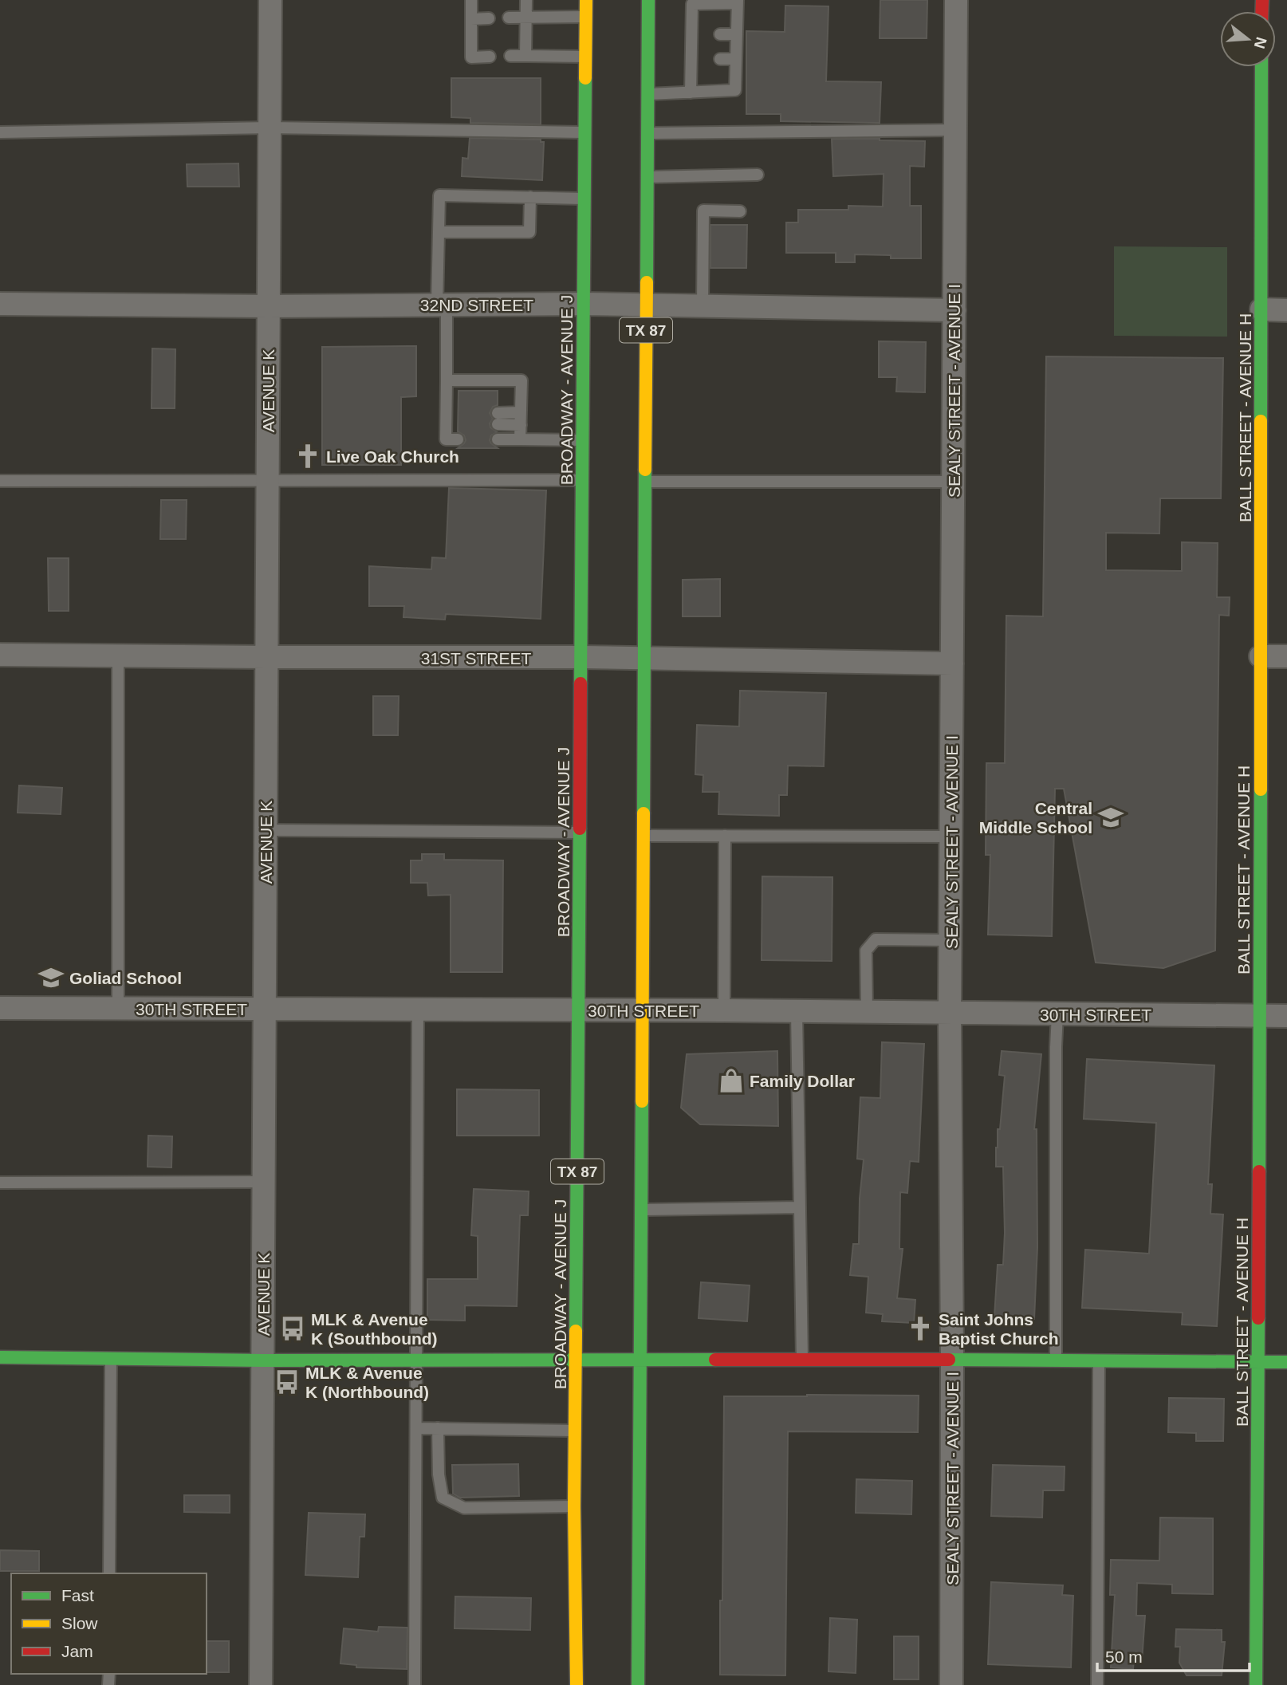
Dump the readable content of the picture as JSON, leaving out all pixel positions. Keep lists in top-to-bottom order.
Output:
{
  "streets": {
    "main road": ["TX 87", "BROADWAY - AVENUE J", "BALL STREET - AVENUE H"],
    "street": [
      "32ND STREET",
      "AVENUE K",
      "SEALY STREET - AVENUE I",
      "31ST STREET",
      "30TH STREET"
    ]
  },
  "crossings": [
    ["32ND STREET", "TX 87"],
    ["32ND STREET", "BROADWAY - AVENUE J"],
    ["32ND STREET", "AVENUE K"],
    ["32ND STREET", "SEALY STREET - AVENUE I"],
    ["TX 87", "31ST STREET"],
    ["TX 87", "30TH STREET"],
    ["BROADWAY - AVENUE J", "31ST STREET"],
    ["BROADWAY - AVENUE J", "30TH STREET"],
    ["AVENUE K", "31ST STREET"],
    ["AVENUE K", "30TH STREET"],
    ["SEALY STREET - AVENUE I", "31ST STREET"],
    ["SEALY STREET - AVENUE I", "30TH STREET"],
    ["BALL STREET - AVENUE H", "30TH STREET"]
  ],
  "places": {
    "church": ["Live Oak Church", "Saint Johns Baptist Church"],
    "school or university": ["Central Middle School", "Goliad School"],
    "shop": ["Family Dollar"],
    "bus stop": ["MLK & Avenue K (Southbound)", "MLK & Avenue K (Northbound)"]
  },
  "legend": ["Fast", "Slow", "Jam"],
  "scale_bar": "50 m",
  "north": "right"
}
